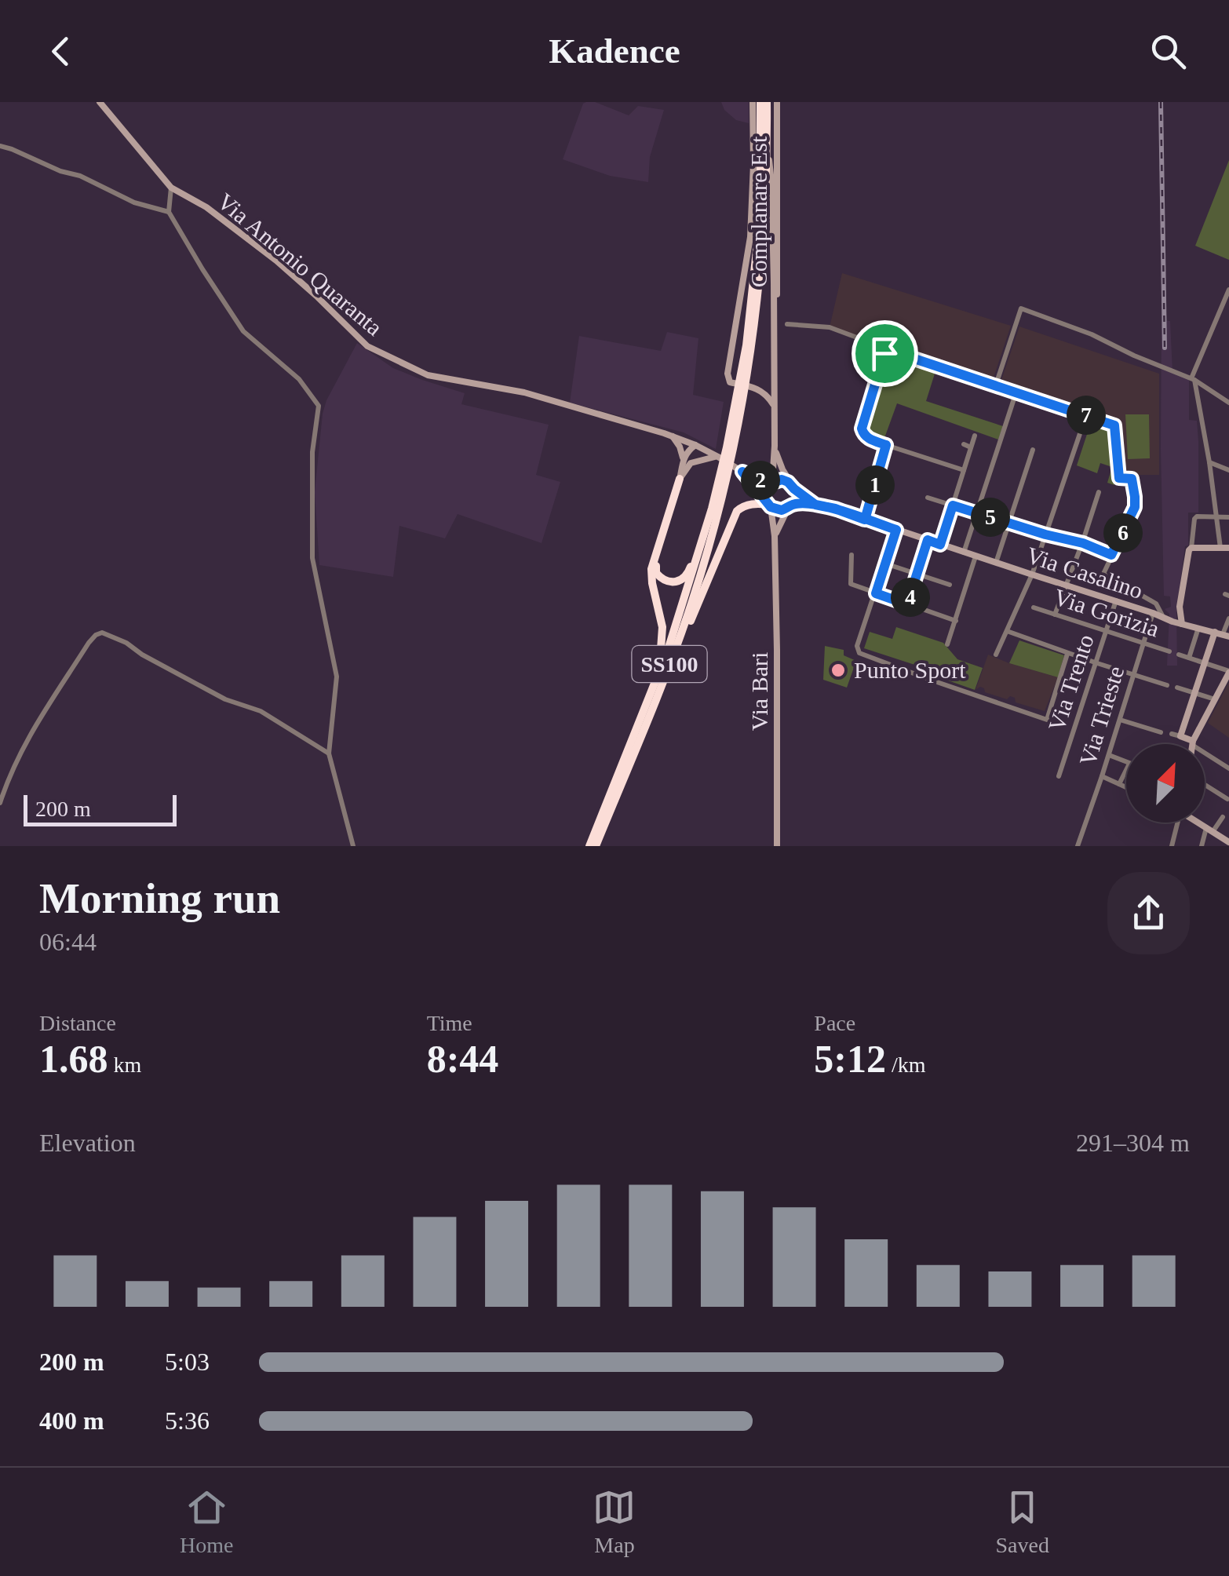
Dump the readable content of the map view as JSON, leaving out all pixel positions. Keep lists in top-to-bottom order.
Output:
{
  "streets": {
    "highway": ["SS100"],
    "main road": [
      "Complanare Est",
      "Via Antonio Quaranta",
      "Via Casalino",
      "Via Bari"
    ],
    "street": ["Via Gorizia", "Via Trento", "Via Trieste"]
  },
  "crossings": [
    ["Via Casalino", "SS100"],
    ["Via Casalino", "Via Trento"],
    ["Via Casalino", "Via Bari"],
    ["Via Casalino", "Via Trieste"],
    ["Via Gorizia", "Via Trento"],
    ["Via Gorizia", "Via Trieste"],
    ["SS100", "Via Bari"]
  ],
  "places": ["Punto Sport"],
  "scale_bar": "200 m",
  "north": "top right",
  "page": {
    "header": "Kadence",
    "pins": [
      "7",
      "2",
      "1",
      "5",
      "6",
      "4"
    ],
    "scale": "200 m",
    "heading": ["Morning run", "06:44"],
    "stats": [
      ["Distance", "1.68 km"],
      ["Time", "8:44"],
      ["Pace", "5:12 /km"]
    ],
    "chart": ["Elevation", "291–304 m"],
    "list": [
      {
        "name": "200 m",
        "note": "5:03"
      },
      {
        "name": "400 m",
        "note": "5:36"
      }
    ],
    "tabs": ["Home", "Map", "Saved"]
  }
}
